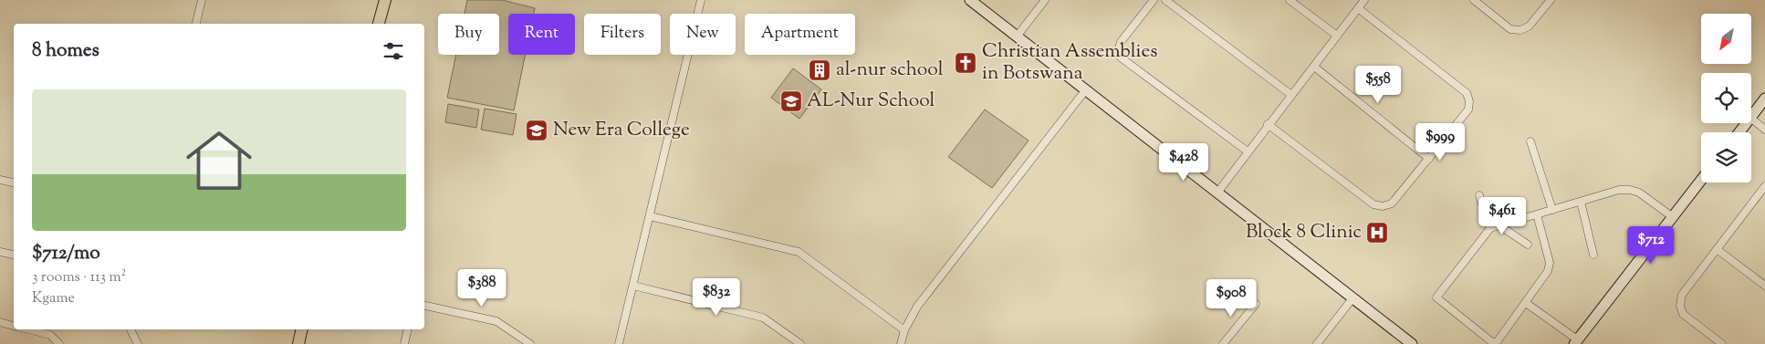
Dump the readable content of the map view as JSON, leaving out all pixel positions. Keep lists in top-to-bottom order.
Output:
{
  "places": {
    "church": ["Christian Assemblies in Botswana"],
    "building": ["al-nur school"],
    "school or university": ["AL-Nur School", "New Era College"],
    "hospital": ["Block 8 Clinic"]
  },
  "north": "bottom left",
  "page": {
    "chip": [
      "Buy",
      "Rent",
      "Filters",
      "New",
      "Apartment"
    ],
    "heading": "8 homes",
    "price": [
      "$558",
      "$999",
      "$428",
      "$461",
      "$712",
      "$388",
      "$832",
      "$908"
    ],
    "list": [
      {
        "name": "$712/mo",
        "note": "3 rooms · 113 m² · Kgame"
      }
    ]
  }
}
